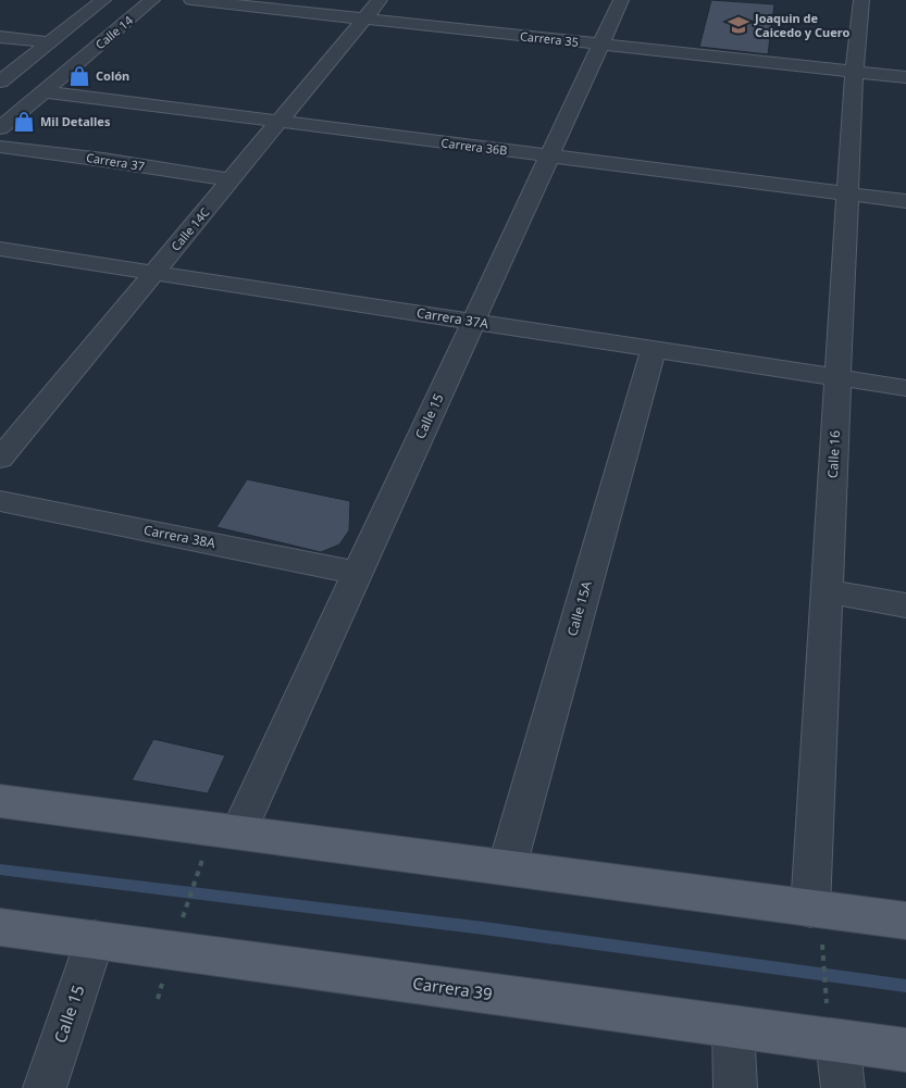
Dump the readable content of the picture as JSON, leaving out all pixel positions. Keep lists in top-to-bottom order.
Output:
{
  "streets": {
    "main road": ["Carrera 39"],
    "street": [
      "Calle 14",
      "Carrera 35",
      "Carrera 36B",
      "Carrera 37",
      "Calle 14C",
      "Carrera 37A",
      "Calle 15",
      "Calle 16",
      "Carrera 38A",
      "Calle 15A"
    ]
  },
  "crossings": [
    ["Calle 14", "Carrera 36B"],
    ["Carrera 35", "Calle 14C"],
    ["Carrera 35", "Calle 15"],
    ["Carrera 35", "Calle 16"],
    ["Carrera 36B", "Calle 14C"],
    ["Carrera 36B", "Calle 15"],
    ["Carrera 36B", "Calle 16"],
    ["Carrera 37", "Calle 14C"],
    ["Calle 14C", "Carrera 37A"],
    ["Carrera 37A", "Calle 15"],
    ["Carrera 37A", "Calle 16"],
    ["Carrera 37A", "Calle 15A"],
    ["Calle 15", "Carrera 38A"],
    ["Calle 15", "Carrera 39"]
  ],
  "places": {
    "school or university": ["Joaquin de Caicedo y Cuero"],
    "shop": ["Colón", "Mil Detalles"]
  }
}
